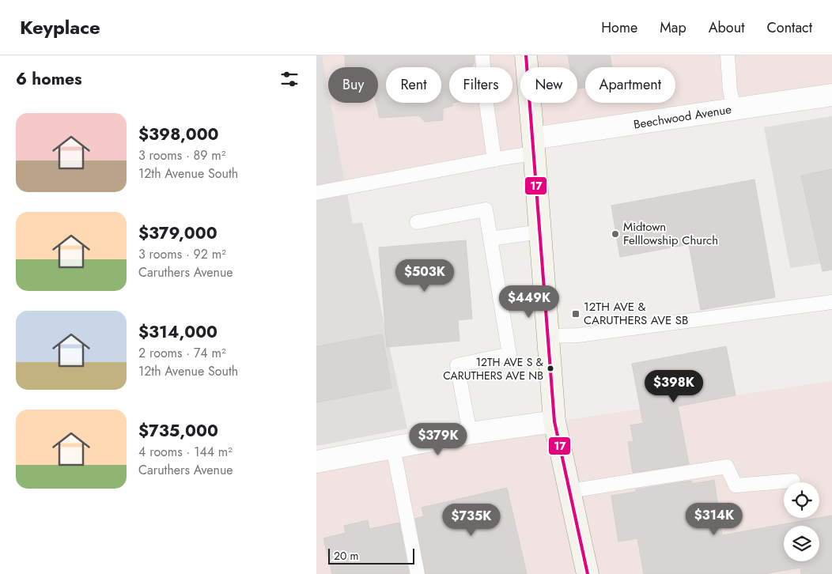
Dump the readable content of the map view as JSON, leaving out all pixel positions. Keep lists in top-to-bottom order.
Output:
{
  "streets": {
    "street": ["Beechwood Avenue"]
  },
  "places": {
    "other": ["Midtown Felllowship Church", "12TH AVE S & CARUTHERS AVE NB"],
    "transit": ["12TH AVE & CARUTHERS AVE SB"]
  },
  "lines": ["transit line 17"],
  "scale_bar": "20 m",
  "page": {
    "header": "Keyplace",
    "nav": [
      "Home",
      "Map",
      "About",
      "Contact"
    ],
    "heading": "6 homes",
    "chip": [
      "Buy",
      "Rent",
      "Filters",
      "New",
      "Apartment"
    ],
    "list": [
      {
        "name": "$398,000",
        "note": "3 rooms · 89 m² · 12th Avenue South"
      },
      {
        "name": "$379,000",
        "note": "3 rooms · 92 m² · Caruthers Avenue"
      },
      {
        "name": "$314,000",
        "note": "2 rooms · 74 m² · 12th Avenue South"
      },
      {
        "name": "$735,000",
        "note": "4 rooms · 144 m² · Caruthers Avenue"
      }
    ],
    "price": [
      "$503K",
      "$449K",
      "$398K",
      "$379K",
      "$314K",
      "$735K"
    ],
    "scale": "20 m"
  }
}
